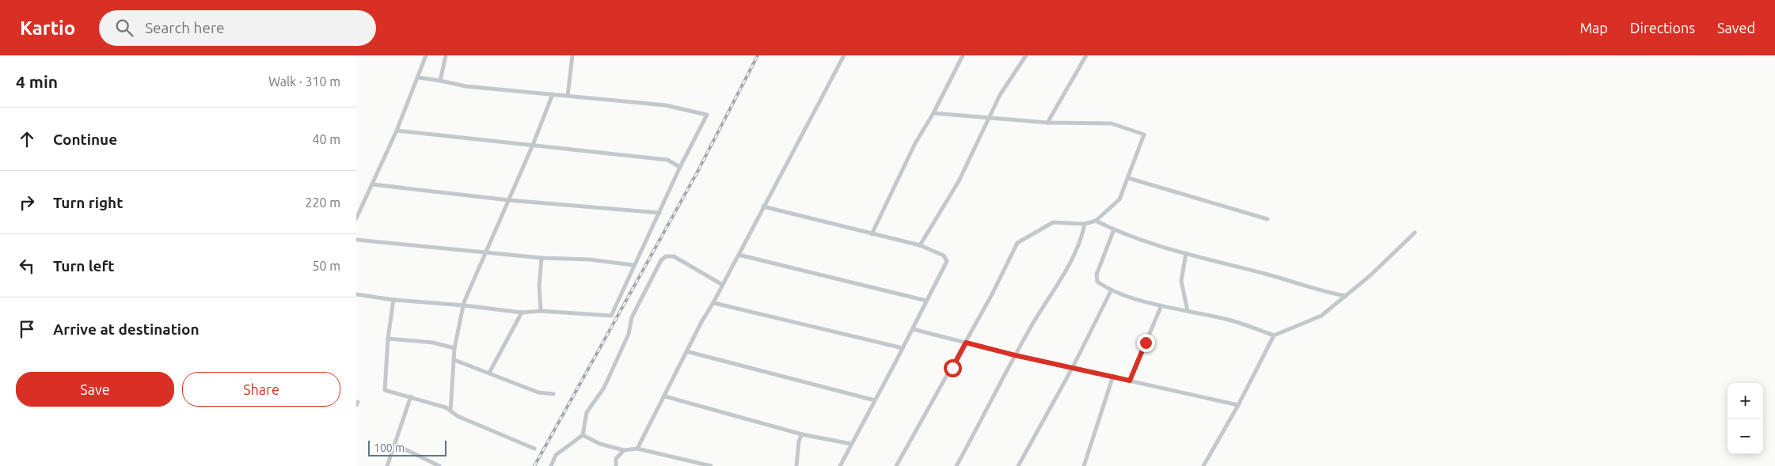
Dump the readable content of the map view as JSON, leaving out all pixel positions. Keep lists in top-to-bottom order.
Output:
{
  "scale_bar": "100 m",
  "page": {
    "header": "Kartio",
    "search": "Search here",
    "nav": ["Map", "Directions", "Saved"],
    "heading": ["4 min", "Walk · 310 m"],
    "list": [
      ["Continue", "40 m"],
      ["Turn right", "220 m"],
      ["Turn left", "50 m"],
      "Arrive at destination"
    ],
    "buttons": ["Save", "Share"],
    "map_buttons": ["+", "−"],
    "scale": "100 m"
  }
}
